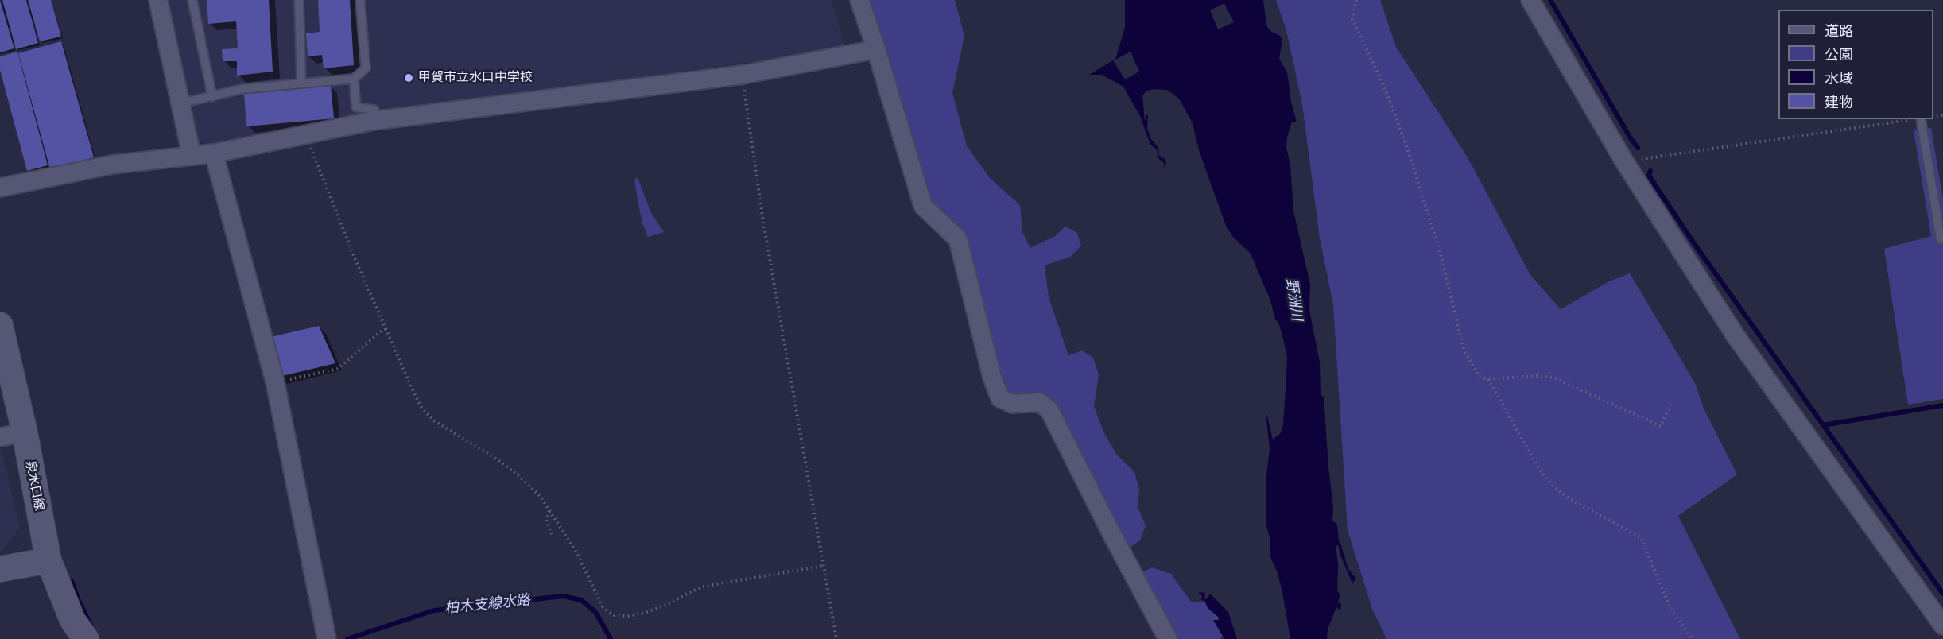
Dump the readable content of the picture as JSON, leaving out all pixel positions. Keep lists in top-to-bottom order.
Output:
{
  "streets": {
    "main road": ["泉水口線"]
  },
  "water": ["野洲川", "柏木支線水路"],
  "places": ["甲賀市立水口中学校"],
  "legend": [
    "道路",
    "公園",
    "水域",
    "建物"
  ]
}
